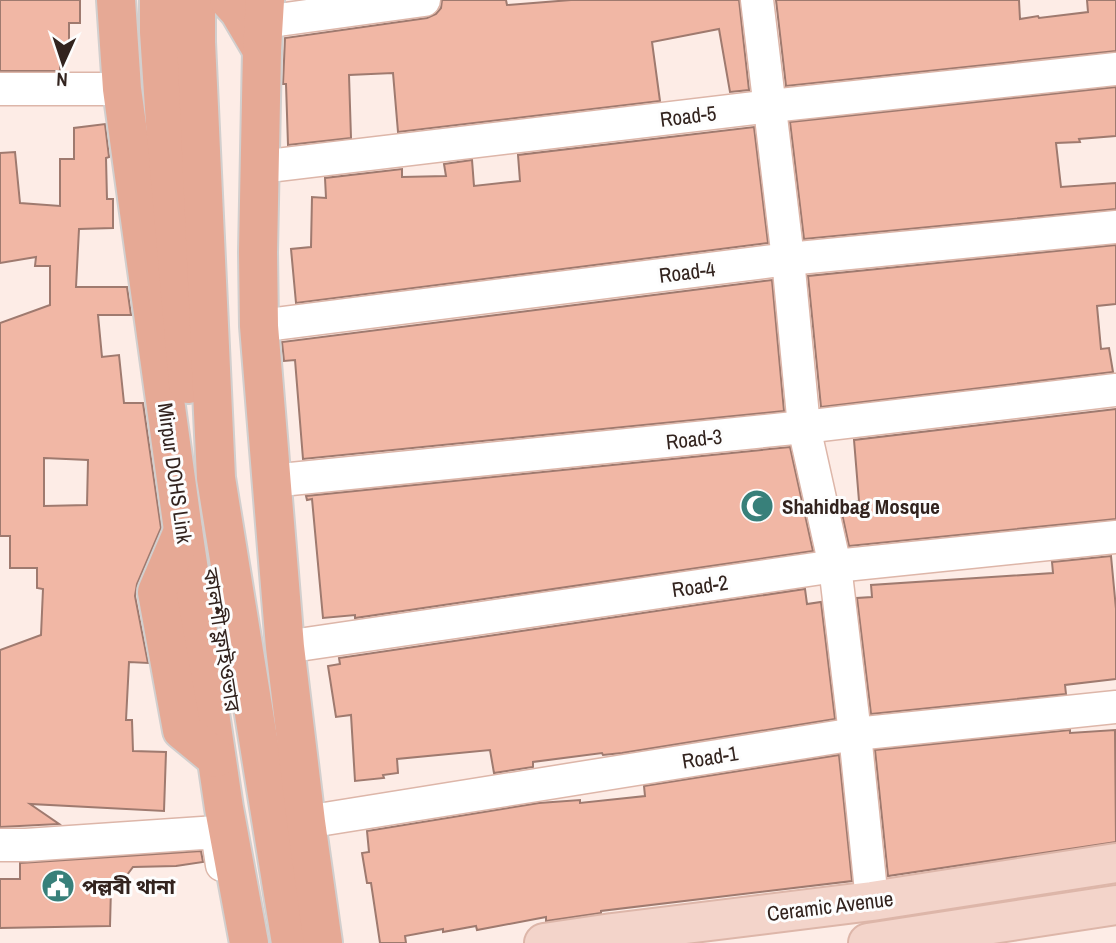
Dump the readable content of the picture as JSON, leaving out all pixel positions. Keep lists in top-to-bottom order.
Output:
{
  "streets": {
    "main road": ["Mirpur DOHS Link", "কালশী ফ্লাইওভার", "Ceramic Avenue"],
    "street": [
      "Road-5",
      "Road-4",
      "Road-3",
      "Road-2",
      "Road-1"
    ]
  },
  "places": {
    "mosque": ["Shahidbag Mosque"],
    "public building": ["পল্লবী থানা"]
  },
  "north": "bottom"
}
